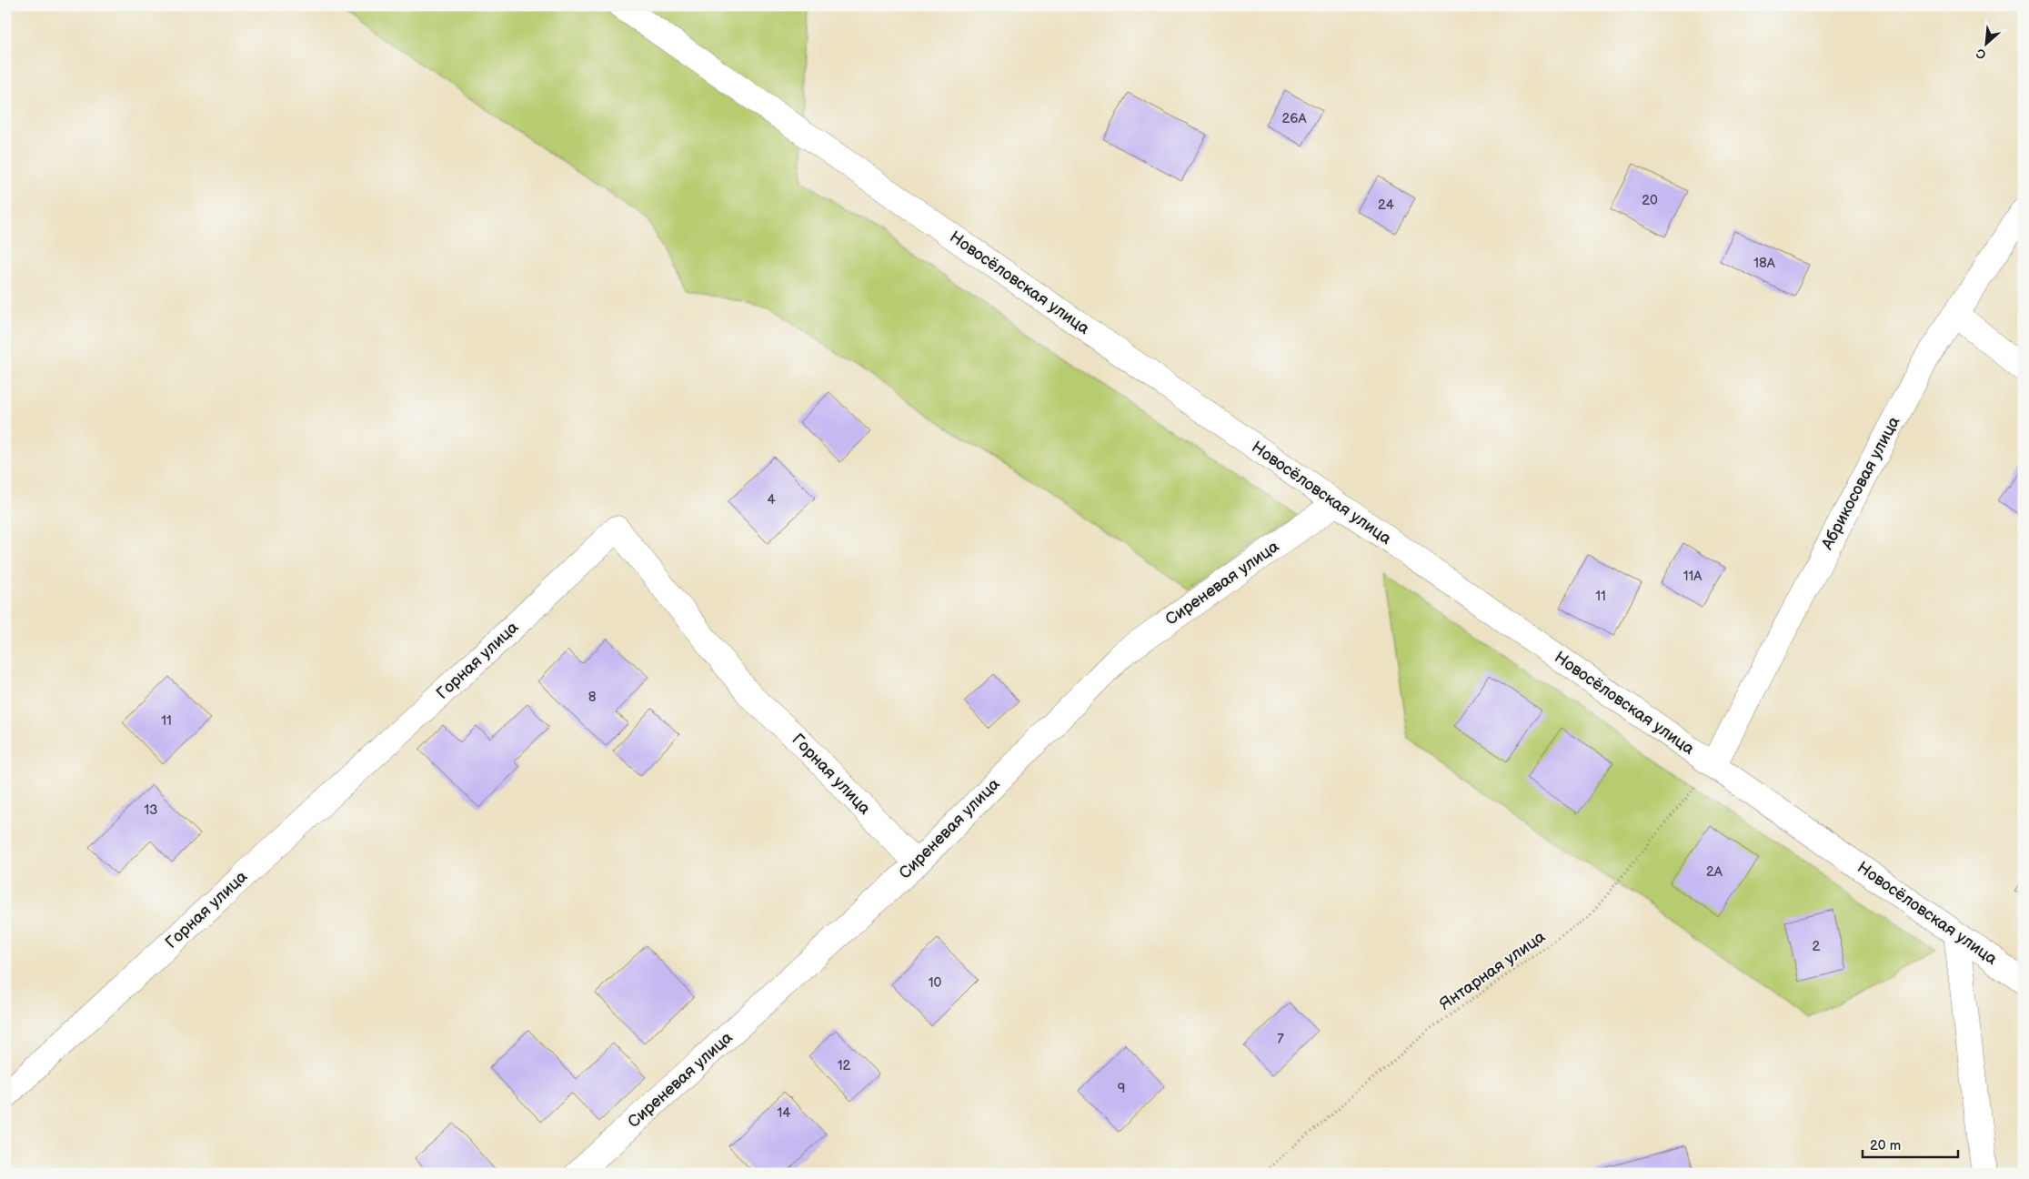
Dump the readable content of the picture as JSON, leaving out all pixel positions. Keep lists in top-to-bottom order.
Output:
{
  "streets": {
    "street": [
      "Новосёловская улица",
      "Абрикосовая улица",
      "Сиреневая улица",
      "Горная улица"
    ],
    "path": ["Янтарная улица"]
  },
  "crossings": [
    ["Новосёловская улица", "Абрикосовая улица"],
    ["Новосёловская улица", "Сиреневая улица"],
    ["Новосёловская улица", "Янтарная улица"],
    ["Абрикосовая улица", "Янтарная улица"],
    ["Сиреневая улица", "Горная улица"]
  ],
  "house_numbers": [
    "26А",
    "20",
    "24",
    "18А",
    "4",
    "11А",
    "11",
    "8",
    "11",
    "13",
    "2А",
    "2",
    "10",
    "7",
    "12",
    "9",
    "14"
  ],
  "scale_bar": "20 m",
  "north": "bottom left"
}
